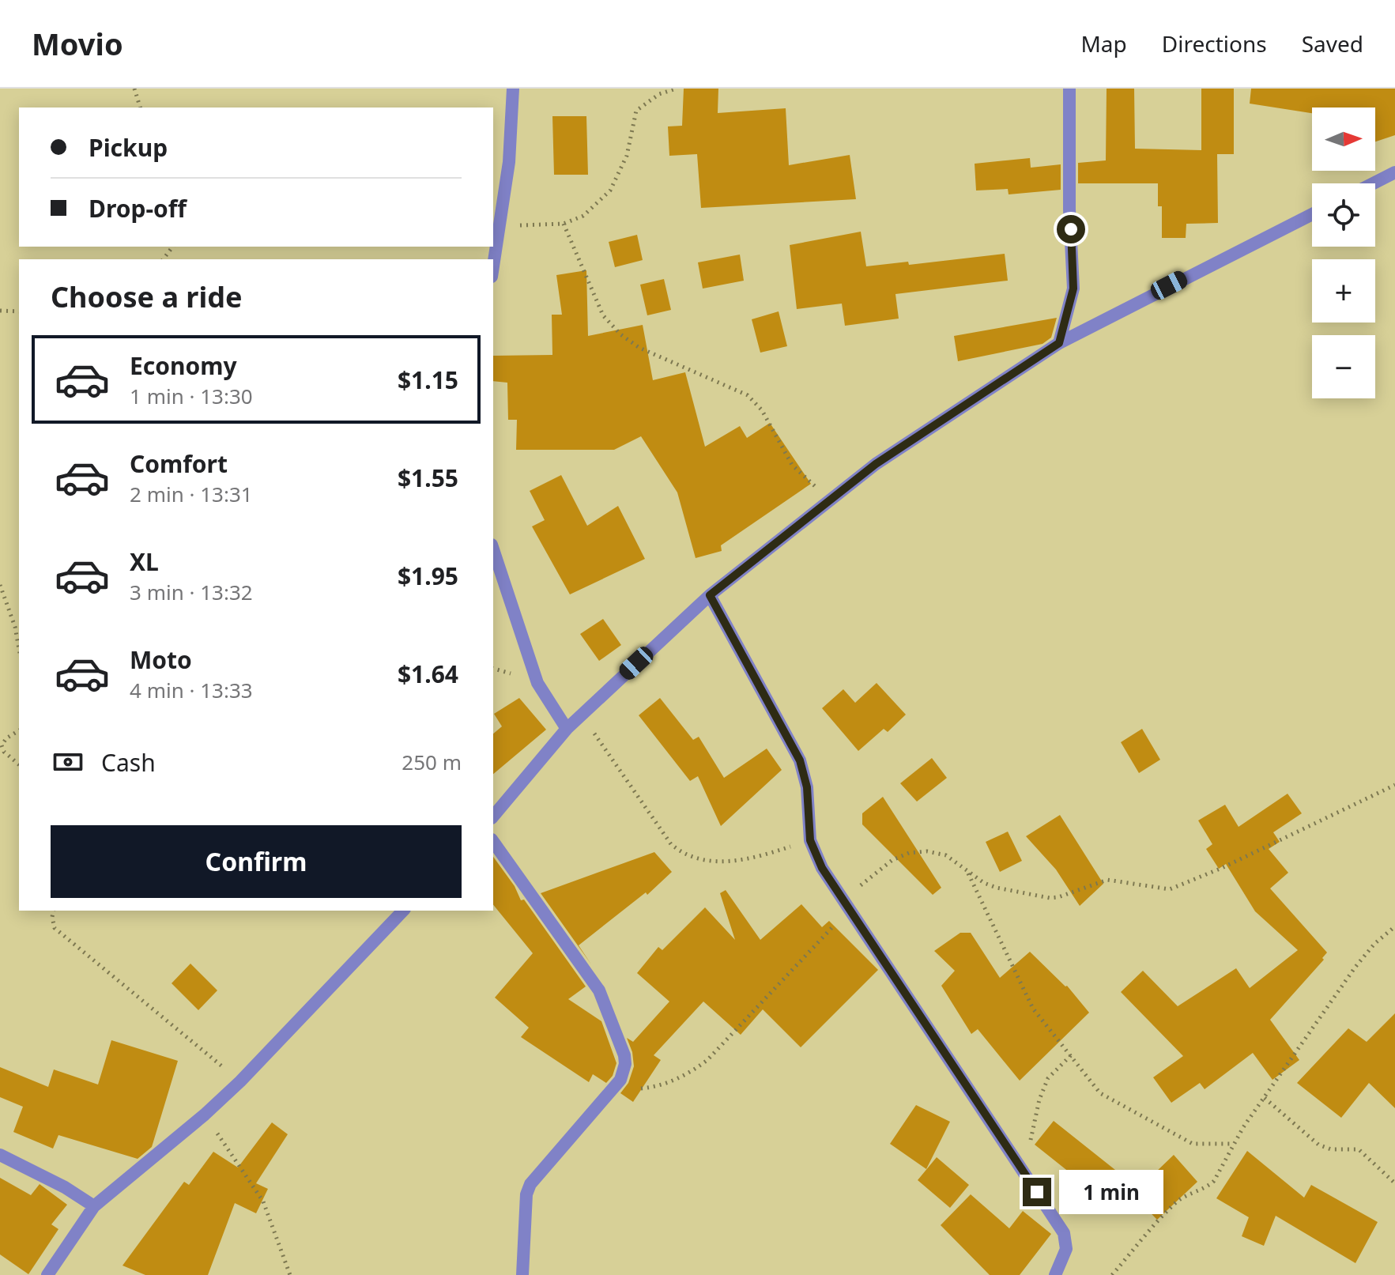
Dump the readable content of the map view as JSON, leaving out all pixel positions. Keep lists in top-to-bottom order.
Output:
{
  "north": "right",
  "page": {
    "header": "Movio",
    "nav": ["Map", "Directions", "Saved"],
    "map_buttons": ["+", "−"],
    "banner": ["Pickup", "Drop-off"],
    "heading": "Choose a ride",
    "list": [
      {
        "name": "Economy",
        "note": "1 min · 13:30",
        "value": "$1.15"
      },
      {
        "name": "Comfort",
        "note": "2 min · 13:31",
        "value": "$1.55"
      },
      {
        "name": "XL",
        "note": "3 min · 13:32",
        "value": "$1.95"
      },
      {
        "name": "Moto",
        "note": "4 min · 13:33",
        "value": "$1.64"
      }
    ],
    "pay": ["Cash", "250 m"],
    "buttons": "Confirm",
    "bubble": "1 min"
  }
}
